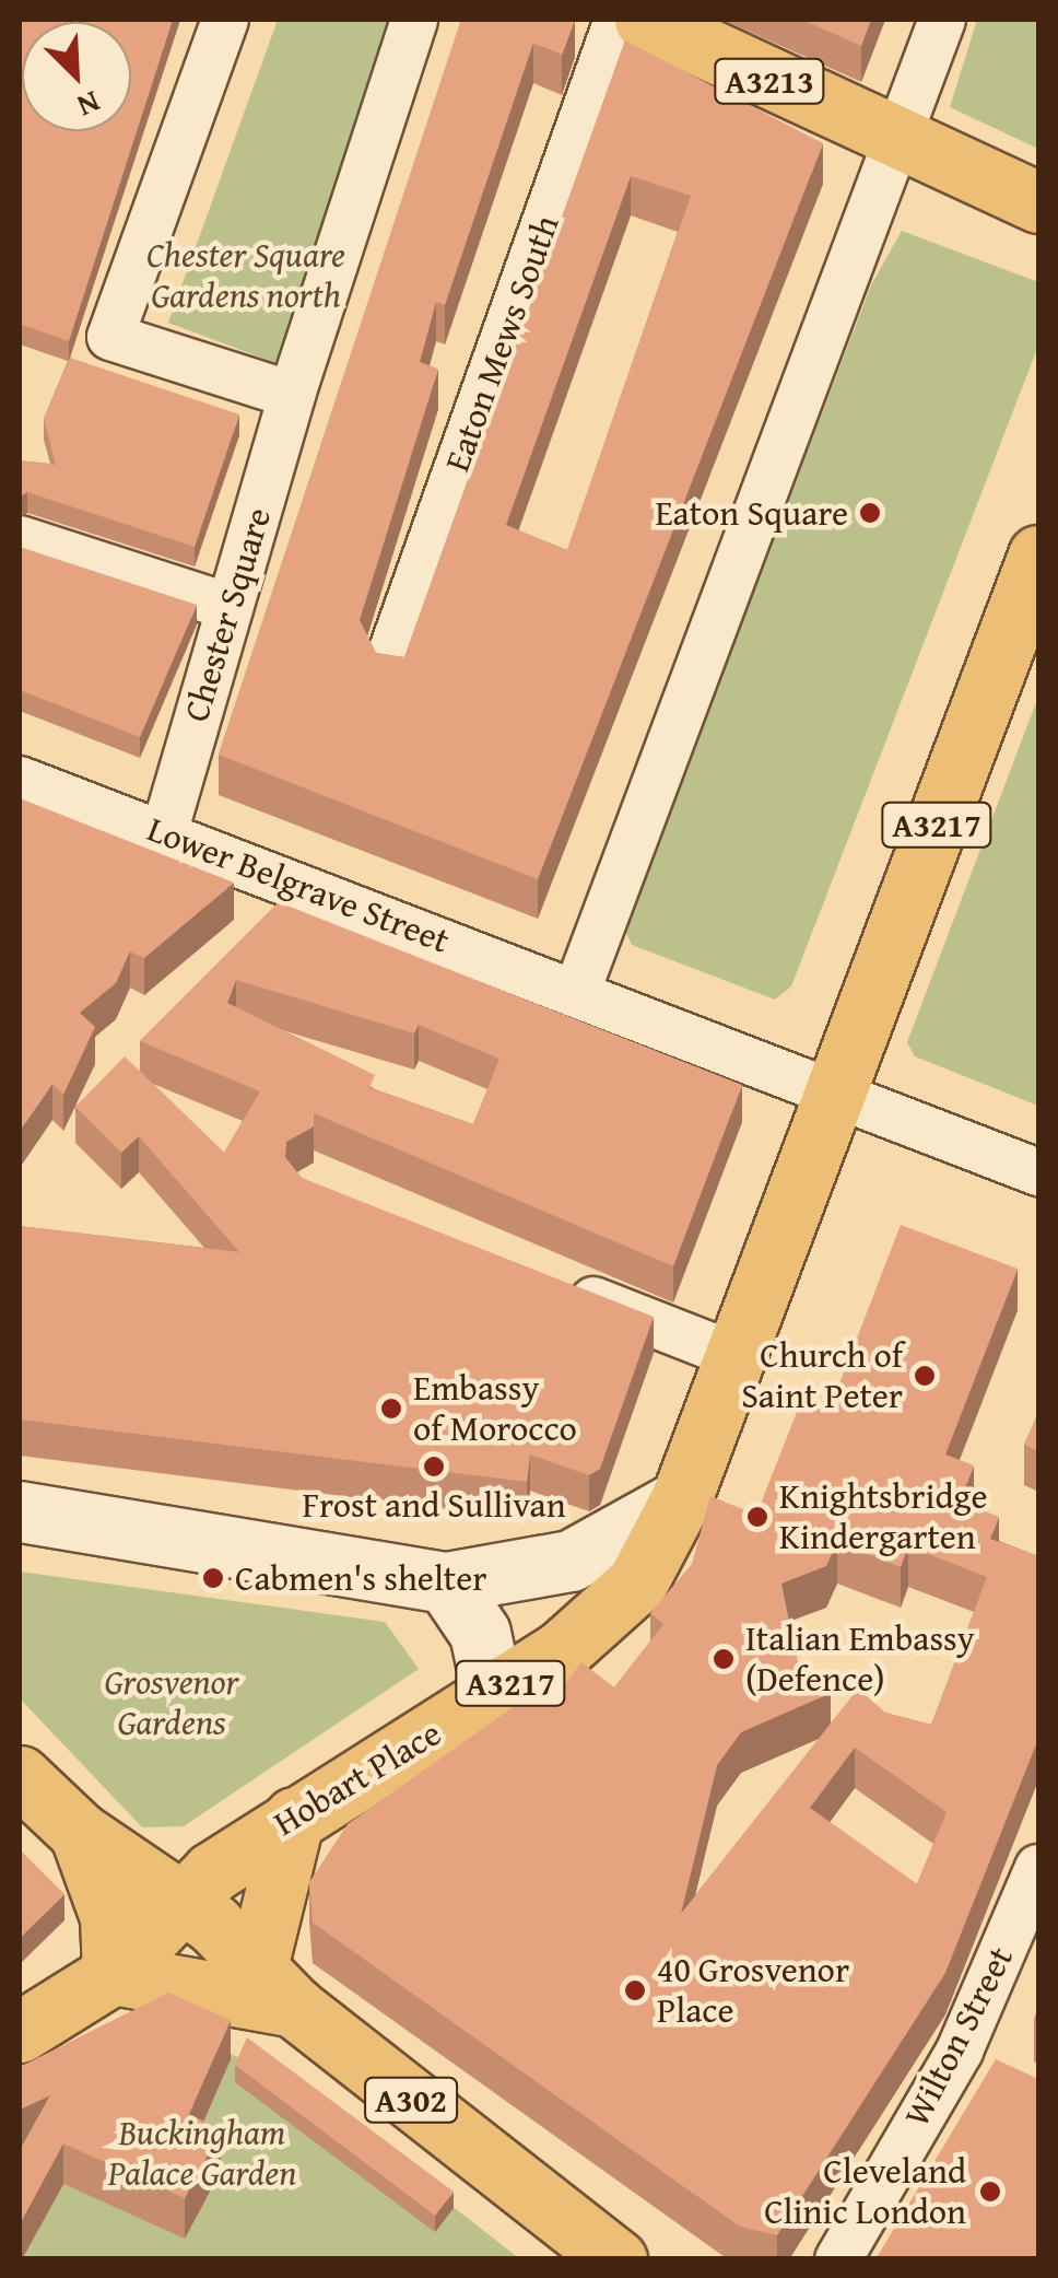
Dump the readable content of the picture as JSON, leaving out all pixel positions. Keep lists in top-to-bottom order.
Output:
{
  "streets": {
    "main road": [
      "A3213",
      "A3217",
      "Hobart Place",
      "A302"
    ],
    "street": [
      "Eaton Mews South",
      "Chester Square",
      "Lower Belgrave Street",
      "Wilton Street"
    ]
  },
  "crossings": [
    ["Chester Square", "Lower Belgrave Street"],
    ["A3217", "Hobart Place"],
    ["A3217", "A302"],
    ["Hobart Place", "A302"]
  ],
  "parks": ["Chester Square Gardens north", "Grosvenor Gardens", "Buckingham Palace Garden"],
  "places": [
    "Eaton Square",
    "Church of Saint Peter",
    "Embassy of Morocco",
    "Frost and Sullivan",
    "Knightsbridge Kindergarten",
    "Cabmen's shelter",
    "Italian Embassy (Defence)",
    "40 Grosvenor Place",
    "Cleveland Clinic London"
  ],
  "north": "bottom right"
}
